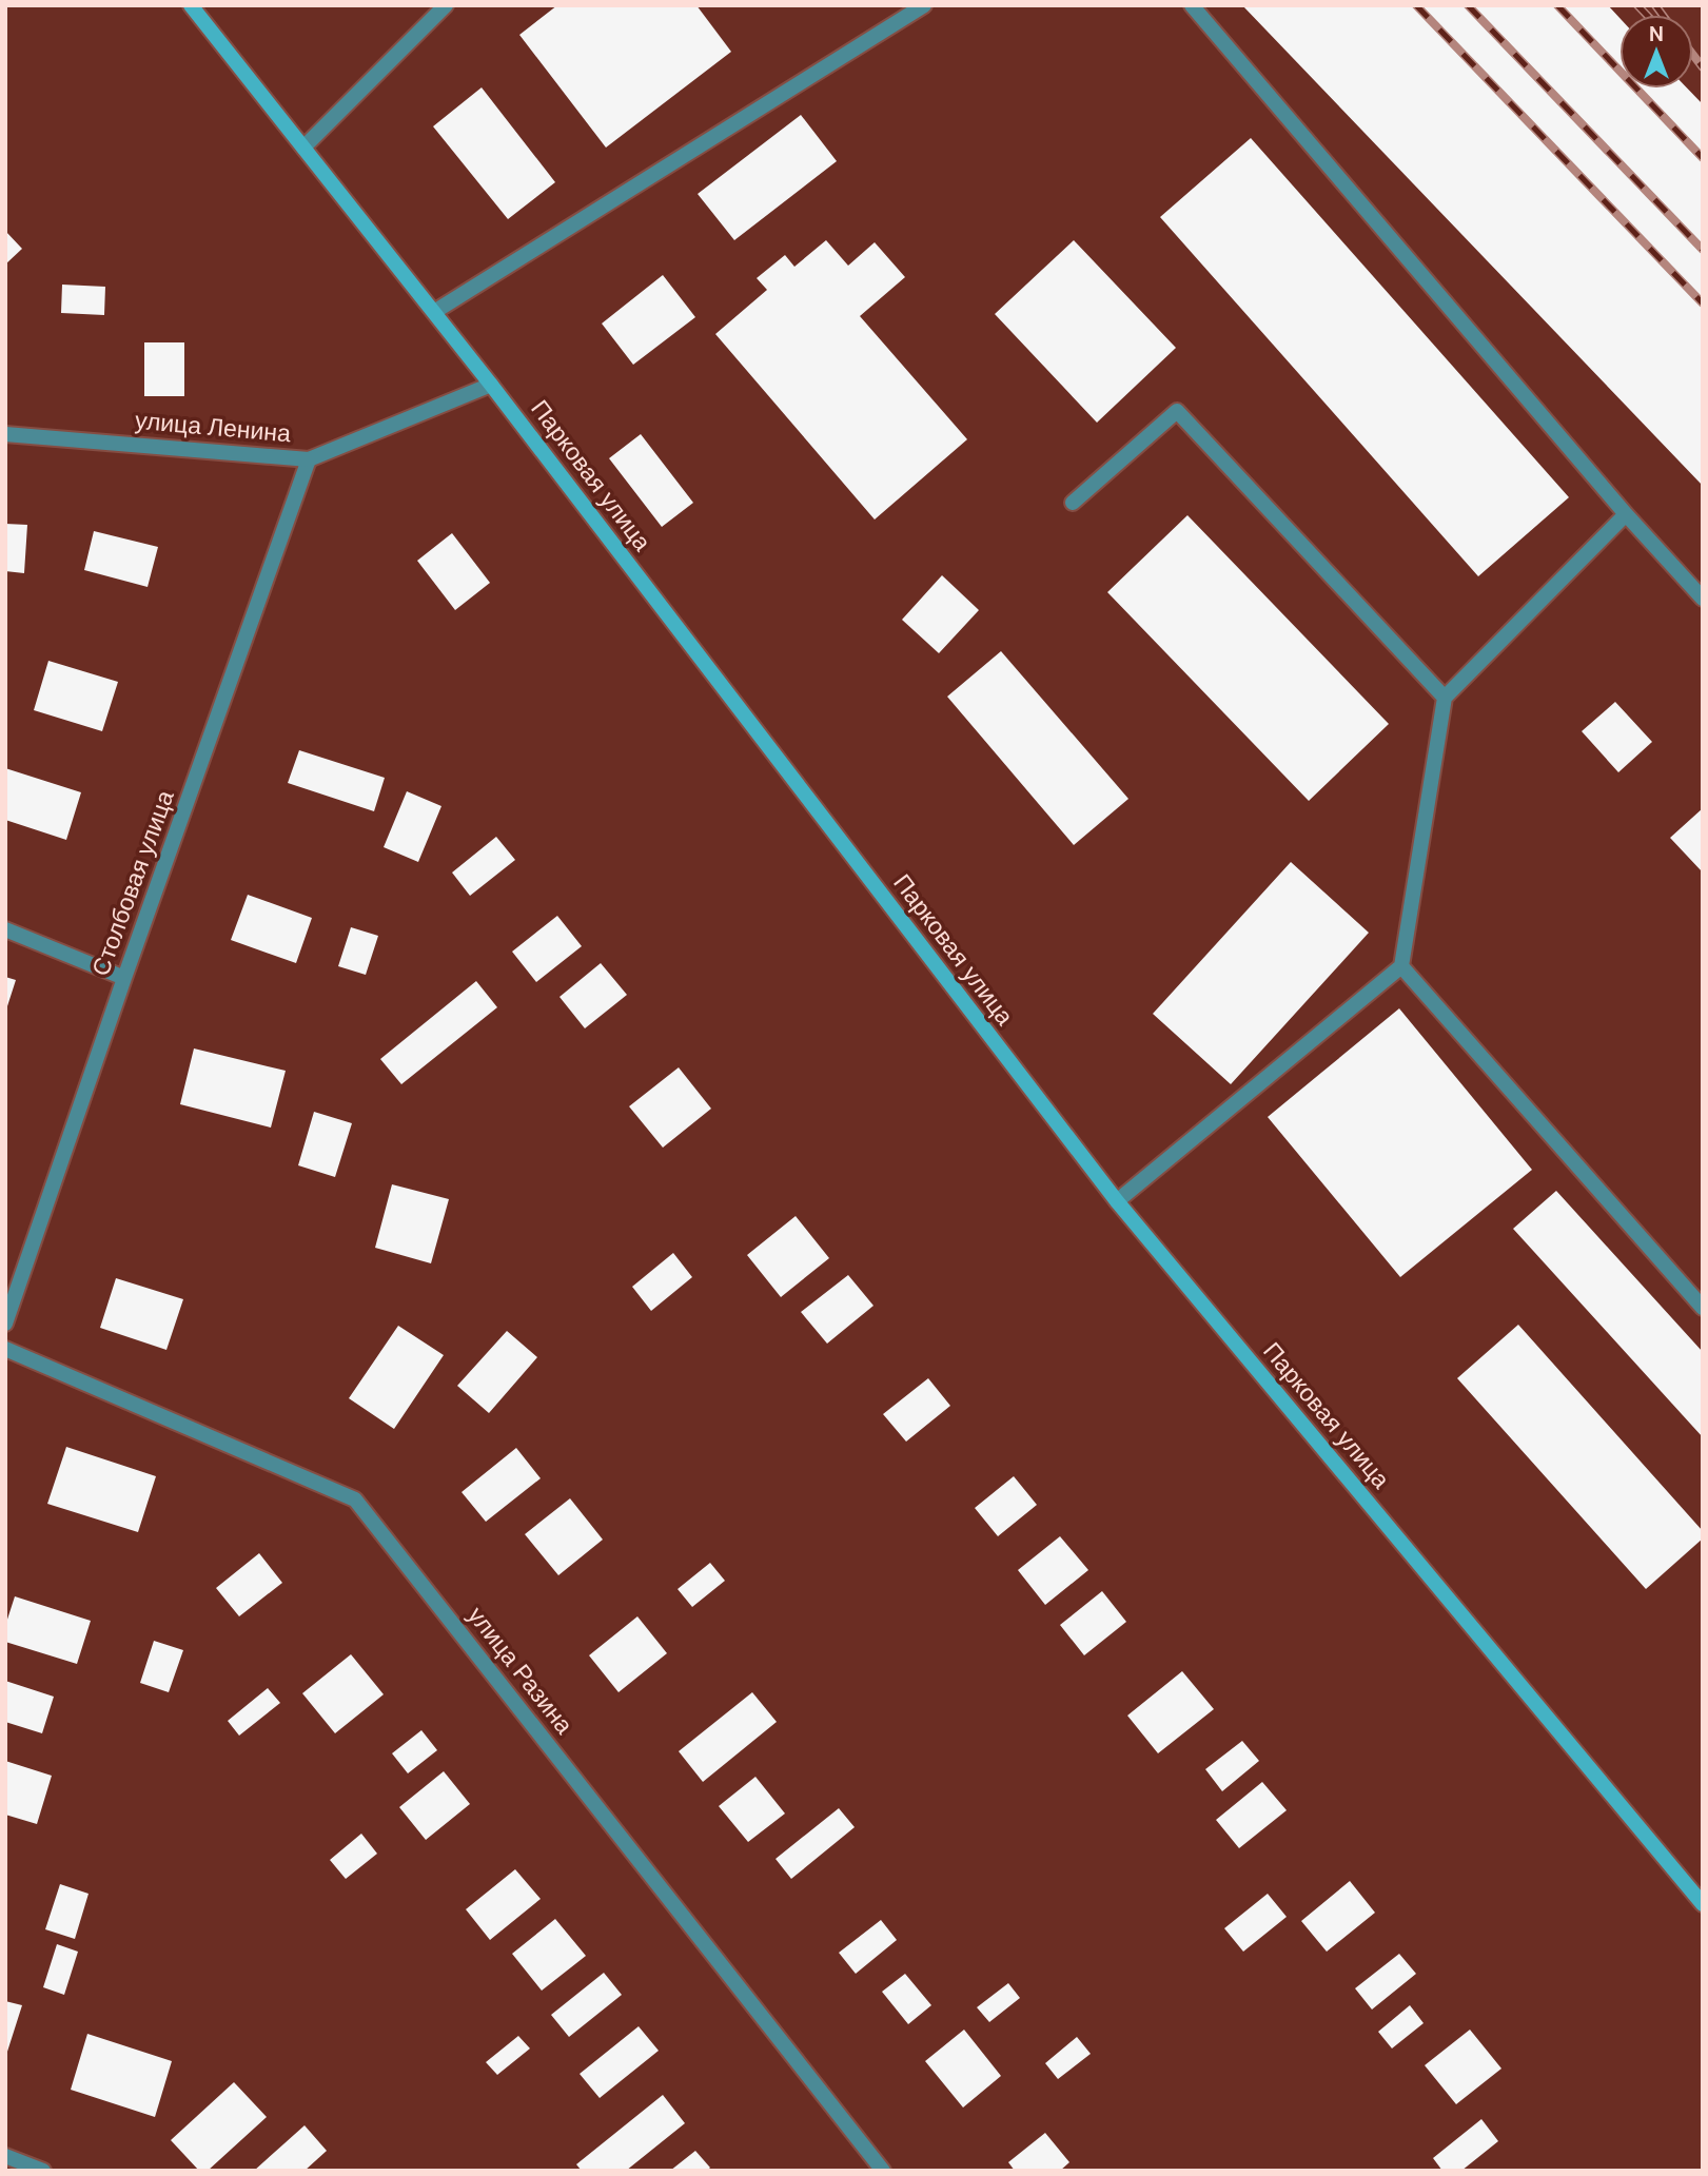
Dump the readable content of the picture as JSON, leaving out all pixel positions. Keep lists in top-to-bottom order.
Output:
{
  "streets": {
    "main road": ["Парковая улица"],
    "street": ["улица Ленина", "Столбовая улица", "улица Разина"]
  },
  "crossings": [
    ["улица Ленина", "Парковая улица"],
    ["улица Ленина", "Столбовая улица"]
  ],
  "north": "top"
}
